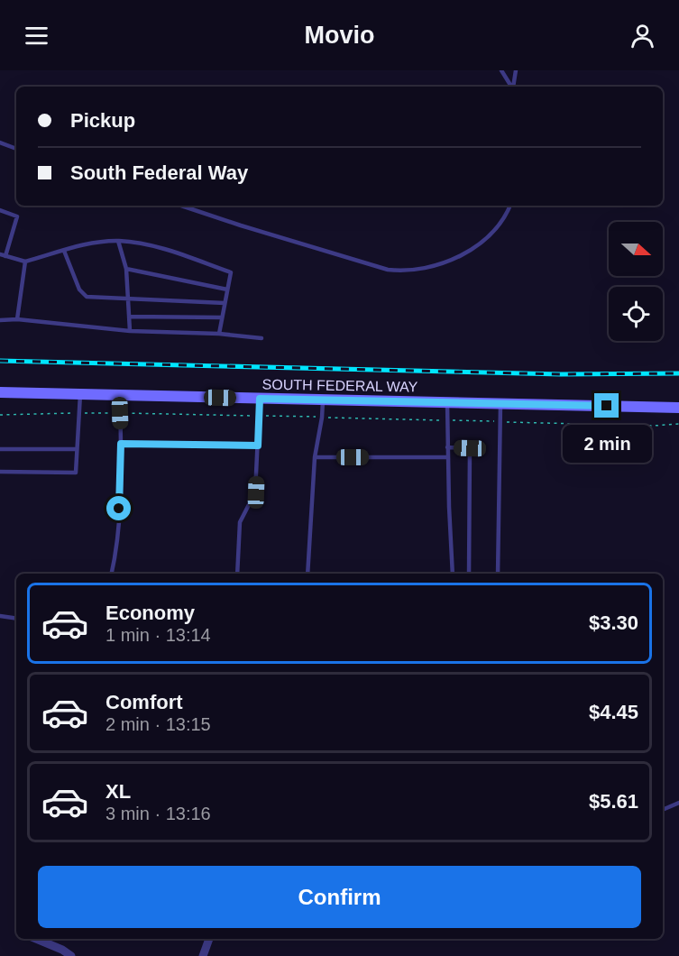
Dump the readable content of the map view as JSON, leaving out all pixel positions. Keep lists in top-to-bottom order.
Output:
{
  "streets": {
    "main road": ["SOUTH FEDERAL WAY"]
  },
  "north": "right",
  "page": {
    "header": "Movio",
    "banner": ["Pickup", "South Federal Way"],
    "bubble": "2 min",
    "list": [
      {
        "name": "Economy",
        "note": "1 min · 13:14",
        "value": "$3.30"
      },
      {
        "name": "Comfort",
        "note": "2 min · 13:15",
        "value": "$4.45"
      },
      {
        "name": "XL",
        "note": "3 min · 13:16",
        "value": "$5.61"
      }
    ],
    "buttons": "Confirm"
  }
}
